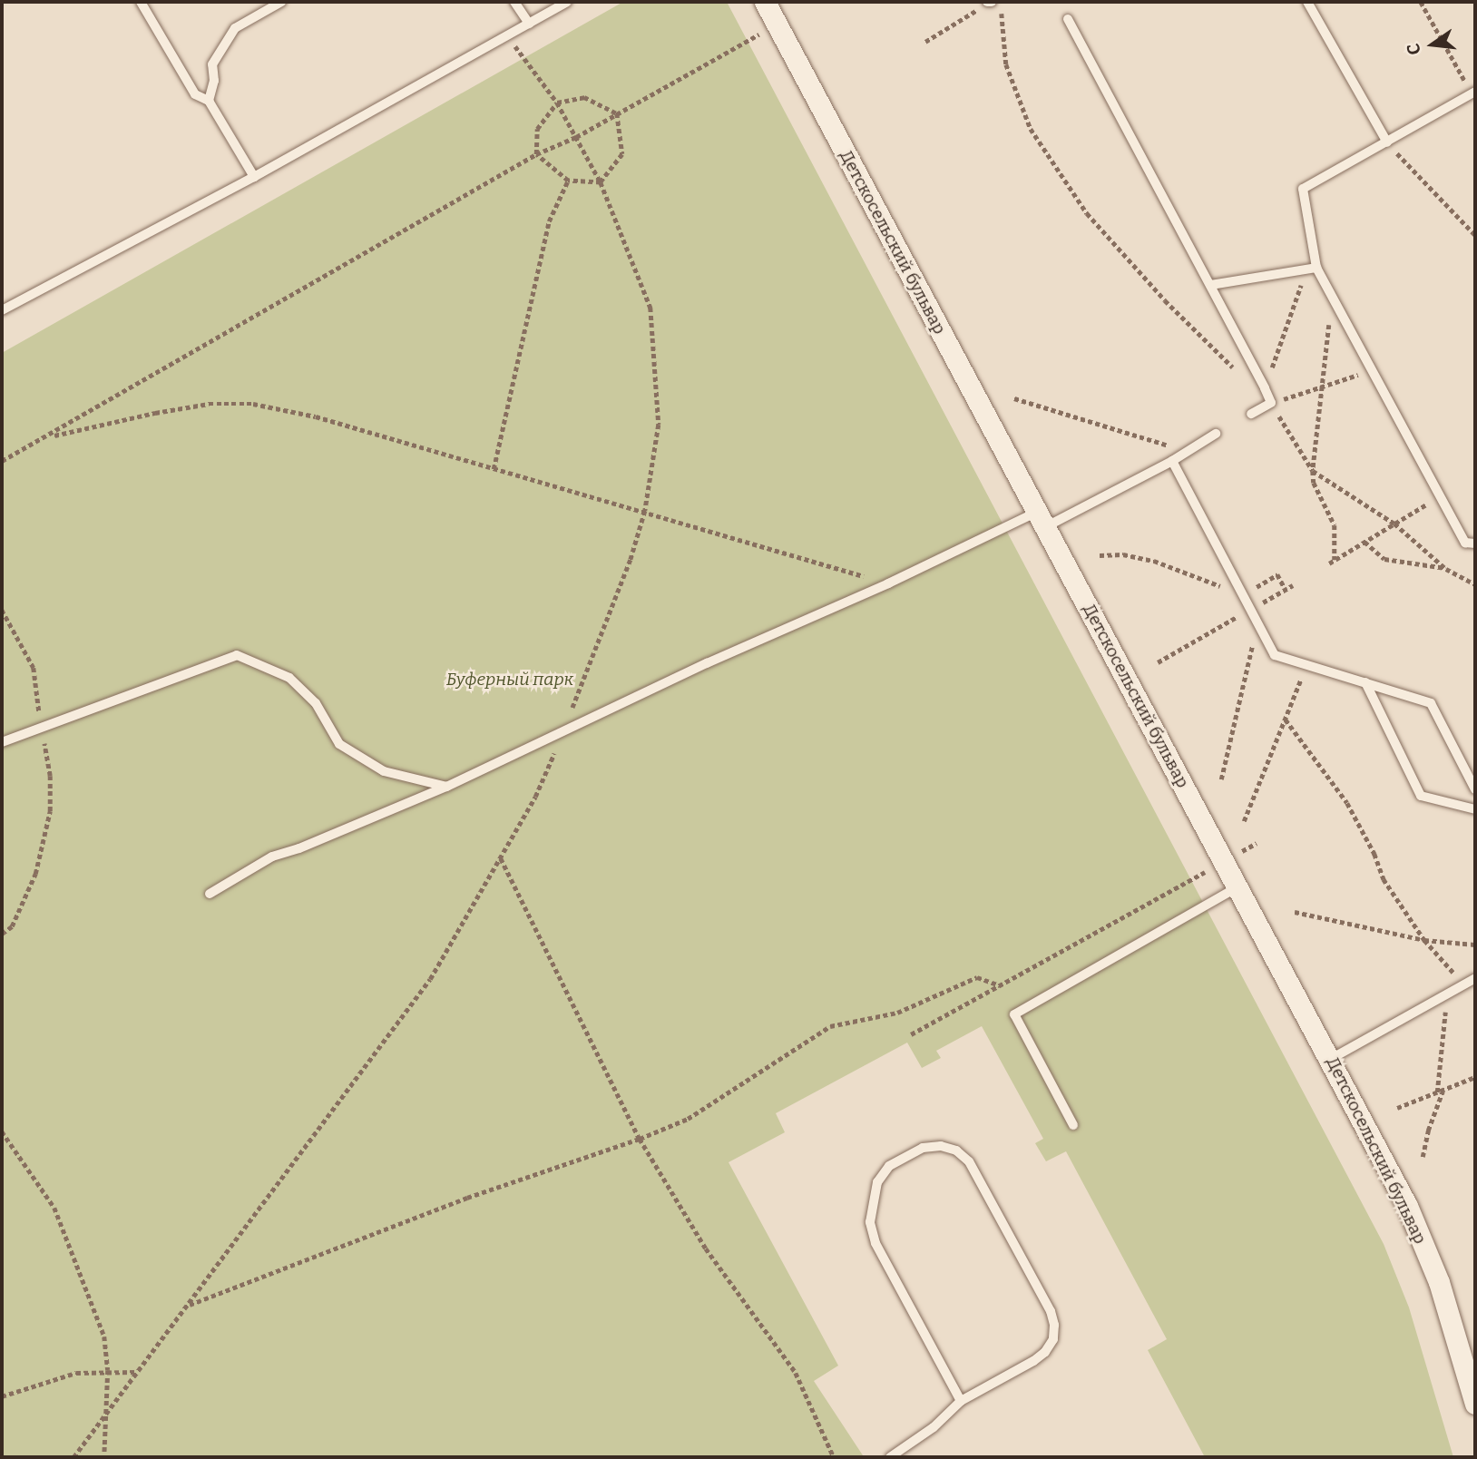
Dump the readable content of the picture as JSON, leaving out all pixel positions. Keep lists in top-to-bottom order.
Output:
{
  "streets": {
    "street": ["Детскосельский бульвар"]
  },
  "parks": ["Буферный парк"],
  "north": "left"
}
